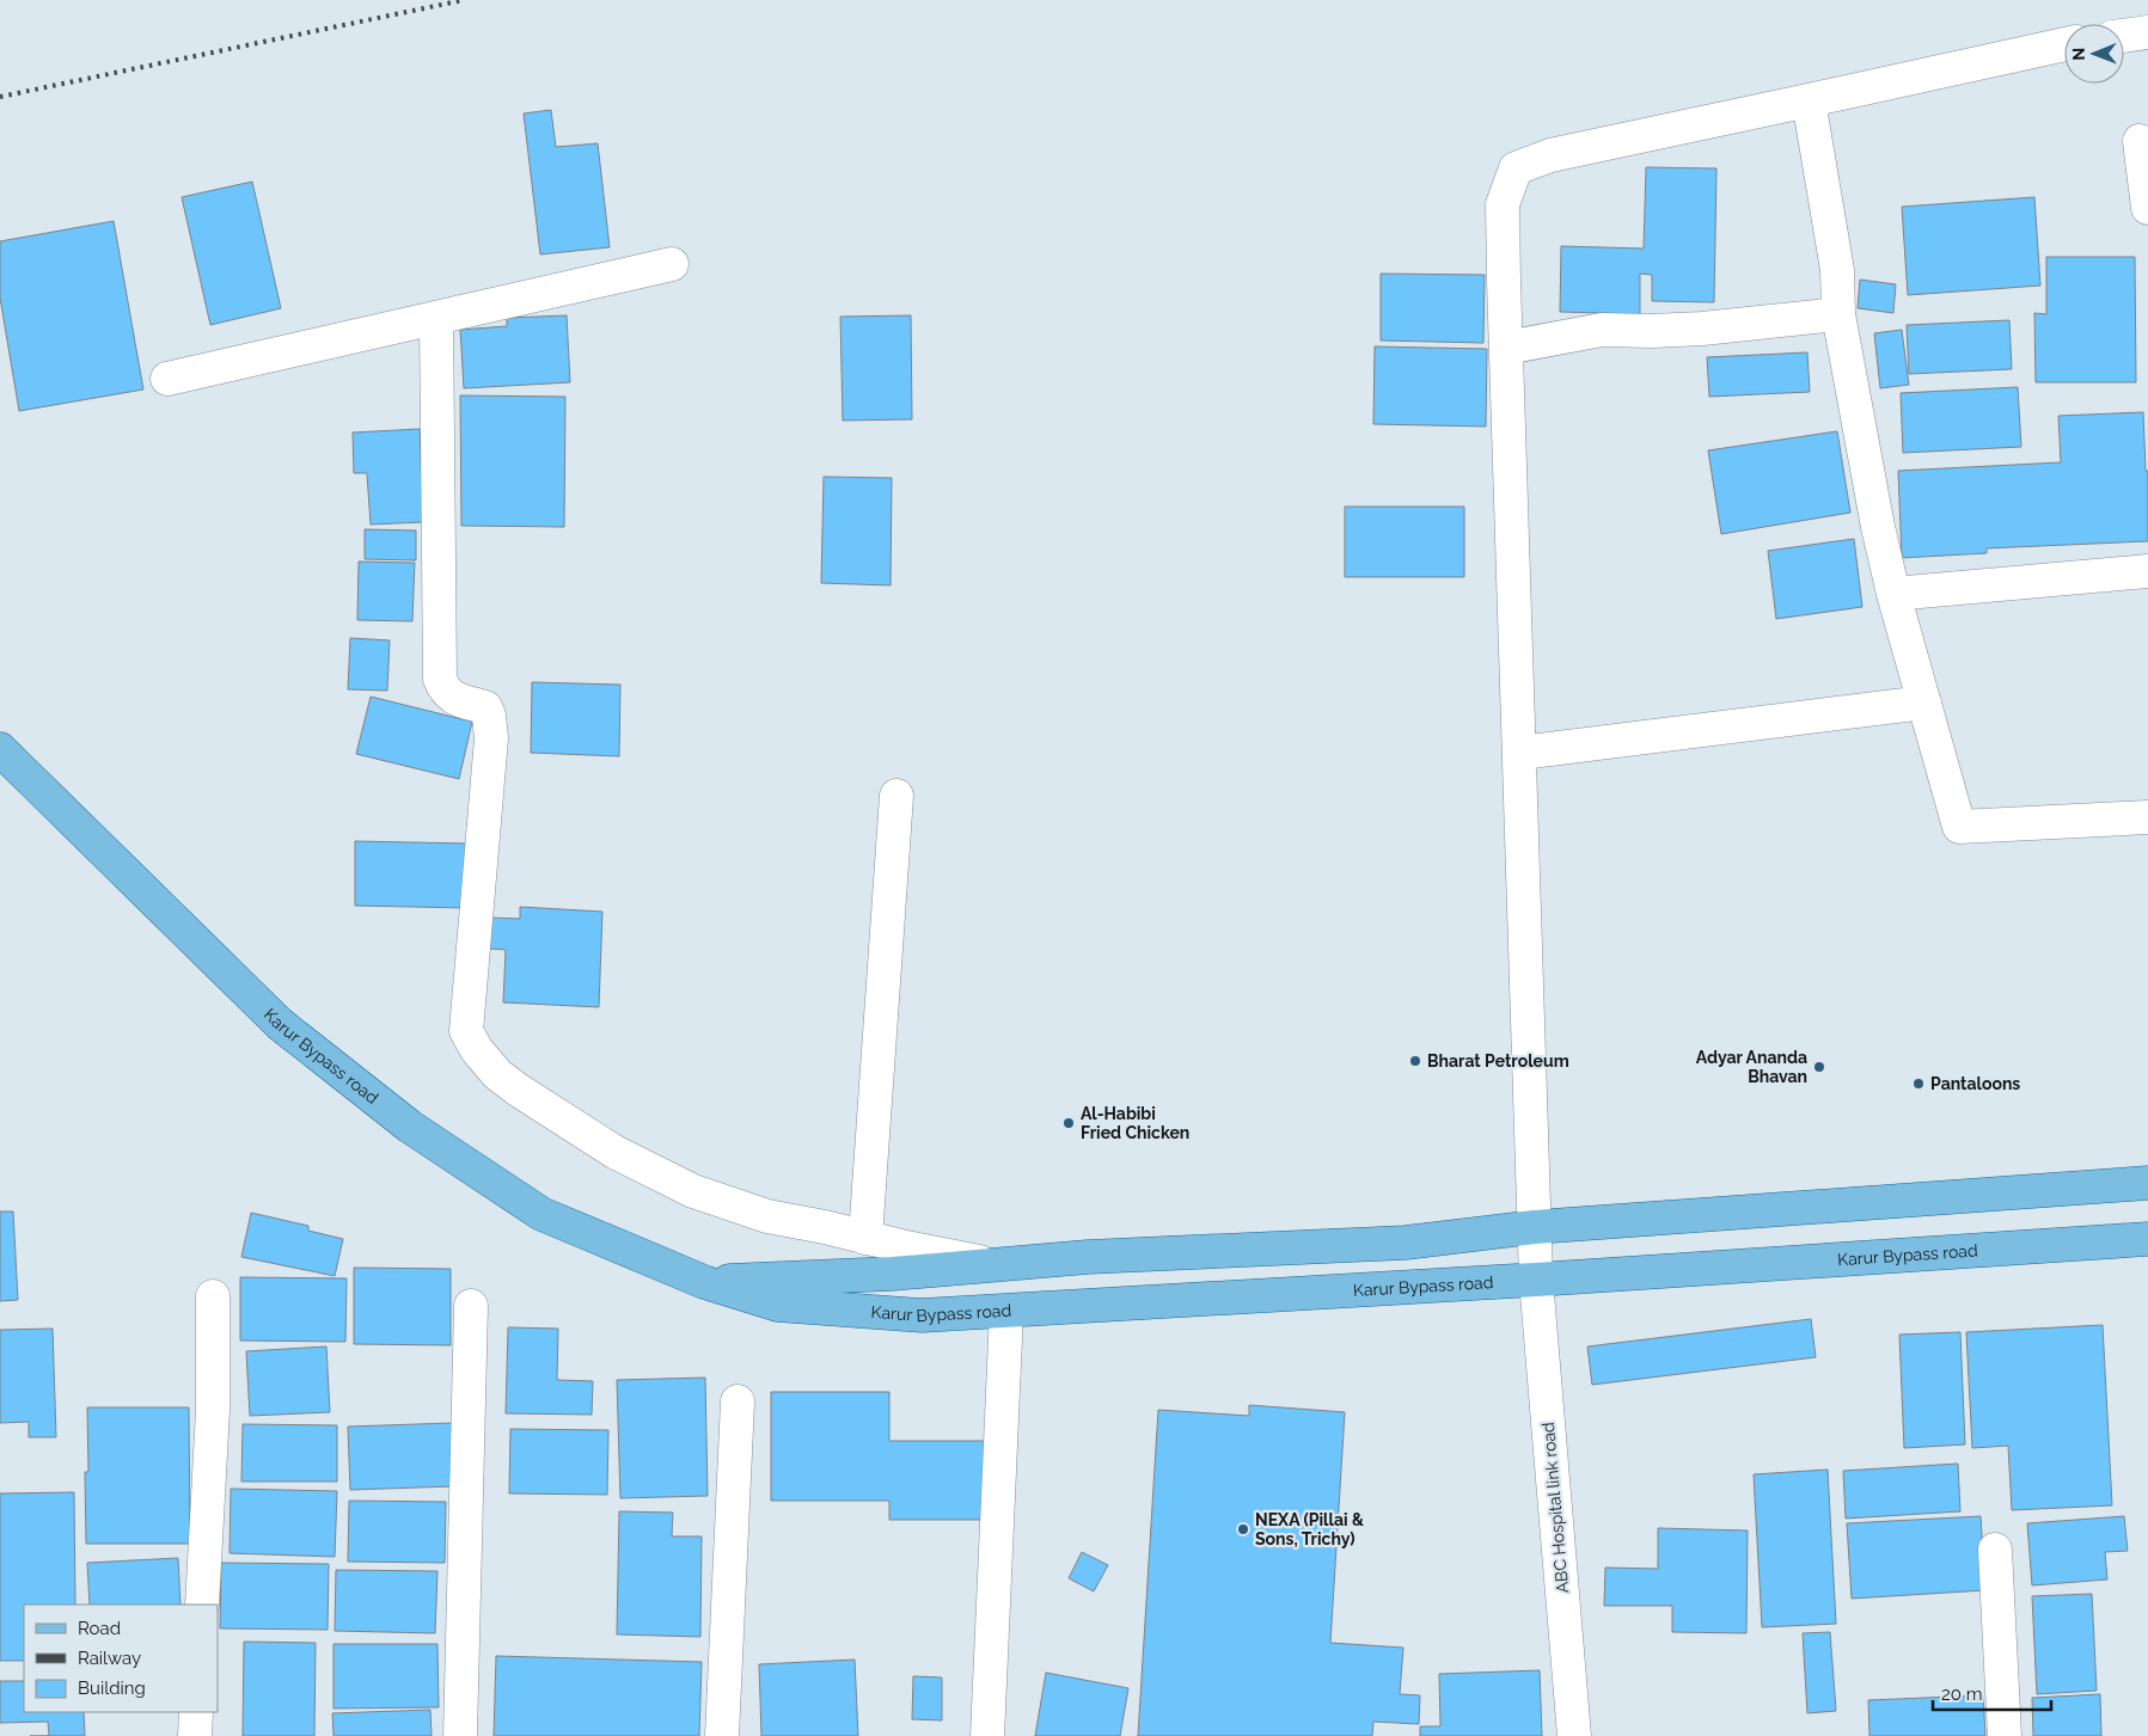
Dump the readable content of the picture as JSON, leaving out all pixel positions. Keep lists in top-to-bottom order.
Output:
{
  "streets": {
    "main road": ["Karur Bypass road"],
    "street": ["ABC Hospital link road"]
  },
  "crossings": [
    ["Karur Bypass road", "ABC Hospital link road"]
  ],
  "places": [
    "Bharat Petroleum",
    "Adyar Ananda Bhavan",
    "Pantaloons",
    "Al-Habibi Fried Chicken",
    "NEXA (Pillai & Sons, Trichy)"
  ],
  "legend": ["Road", "Railway", "Building"],
  "scale_bar": "20 m",
  "north": "left"
}
